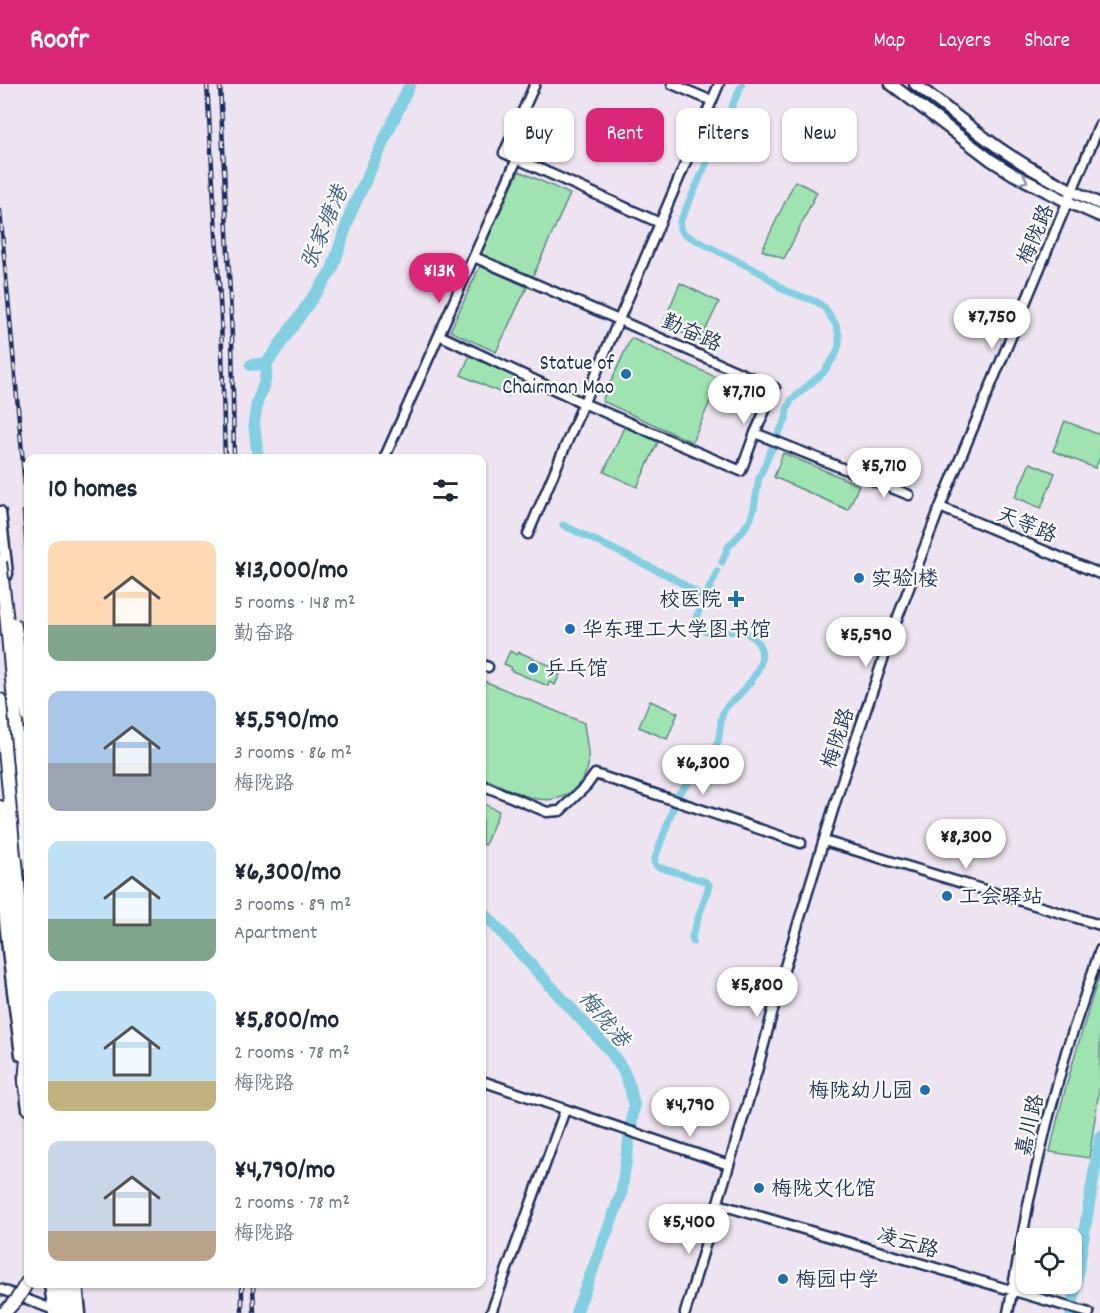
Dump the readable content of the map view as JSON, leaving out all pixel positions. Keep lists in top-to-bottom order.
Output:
{
  "streets": {
    "street": [
      "梅陇路",
      "勤奋路",
      "天等路",
      "嘉川路",
      "凌云路"
    ]
  },
  "crossings": [
    ["梅陇路", "天等路"],
    ["梅陇路", "凌云路"],
    ["嘉川路", "凌云路"]
  ],
  "water": ["张家塘港", "梅陇港"],
  "places": {
    "other": [
      "Statue of Chairman Mao",
      "实验1楼",
      "华东理工大学图书馆",
      "乒乓馆",
      "工会驿站",
      "梅陇幼儿园",
      "梅陇文化馆",
      "梅园中学"
    ],
    "health": ["校医院"]
  },
  "page": {
    "header": "Roofr",
    "nav": ["Map", "Layers", "Share"],
    "chip": [
      "Buy",
      "Rent",
      "Filters",
      "New"
    ],
    "price": [
      "¥13K",
      "¥7,750",
      "¥7,710",
      "¥5,710",
      "¥5,590",
      "¥6,300",
      "¥8,300",
      "¥5,800",
      "¥4,790",
      "¥5,400"
    ],
    "heading": "10 homes",
    "list": [
      {
        "name": "¥13,000/mo",
        "note": "5 rooms · 148 m² · 勤奋路"
      },
      {
        "name": "¥5,590/mo",
        "note": "3 rooms · 86 m² · 梅陇路"
      },
      {
        "name": "¥6,300/mo",
        "note": "3 rooms · 89 m² · Apartment"
      },
      {
        "name": "¥5,800/mo",
        "note": "2 rooms · 78 m² · 梅陇路"
      },
      {
        "name": "¥4,790/mo",
        "note": "2 rooms · 78 m² · 梅陇路"
      }
    ]
  }
}
